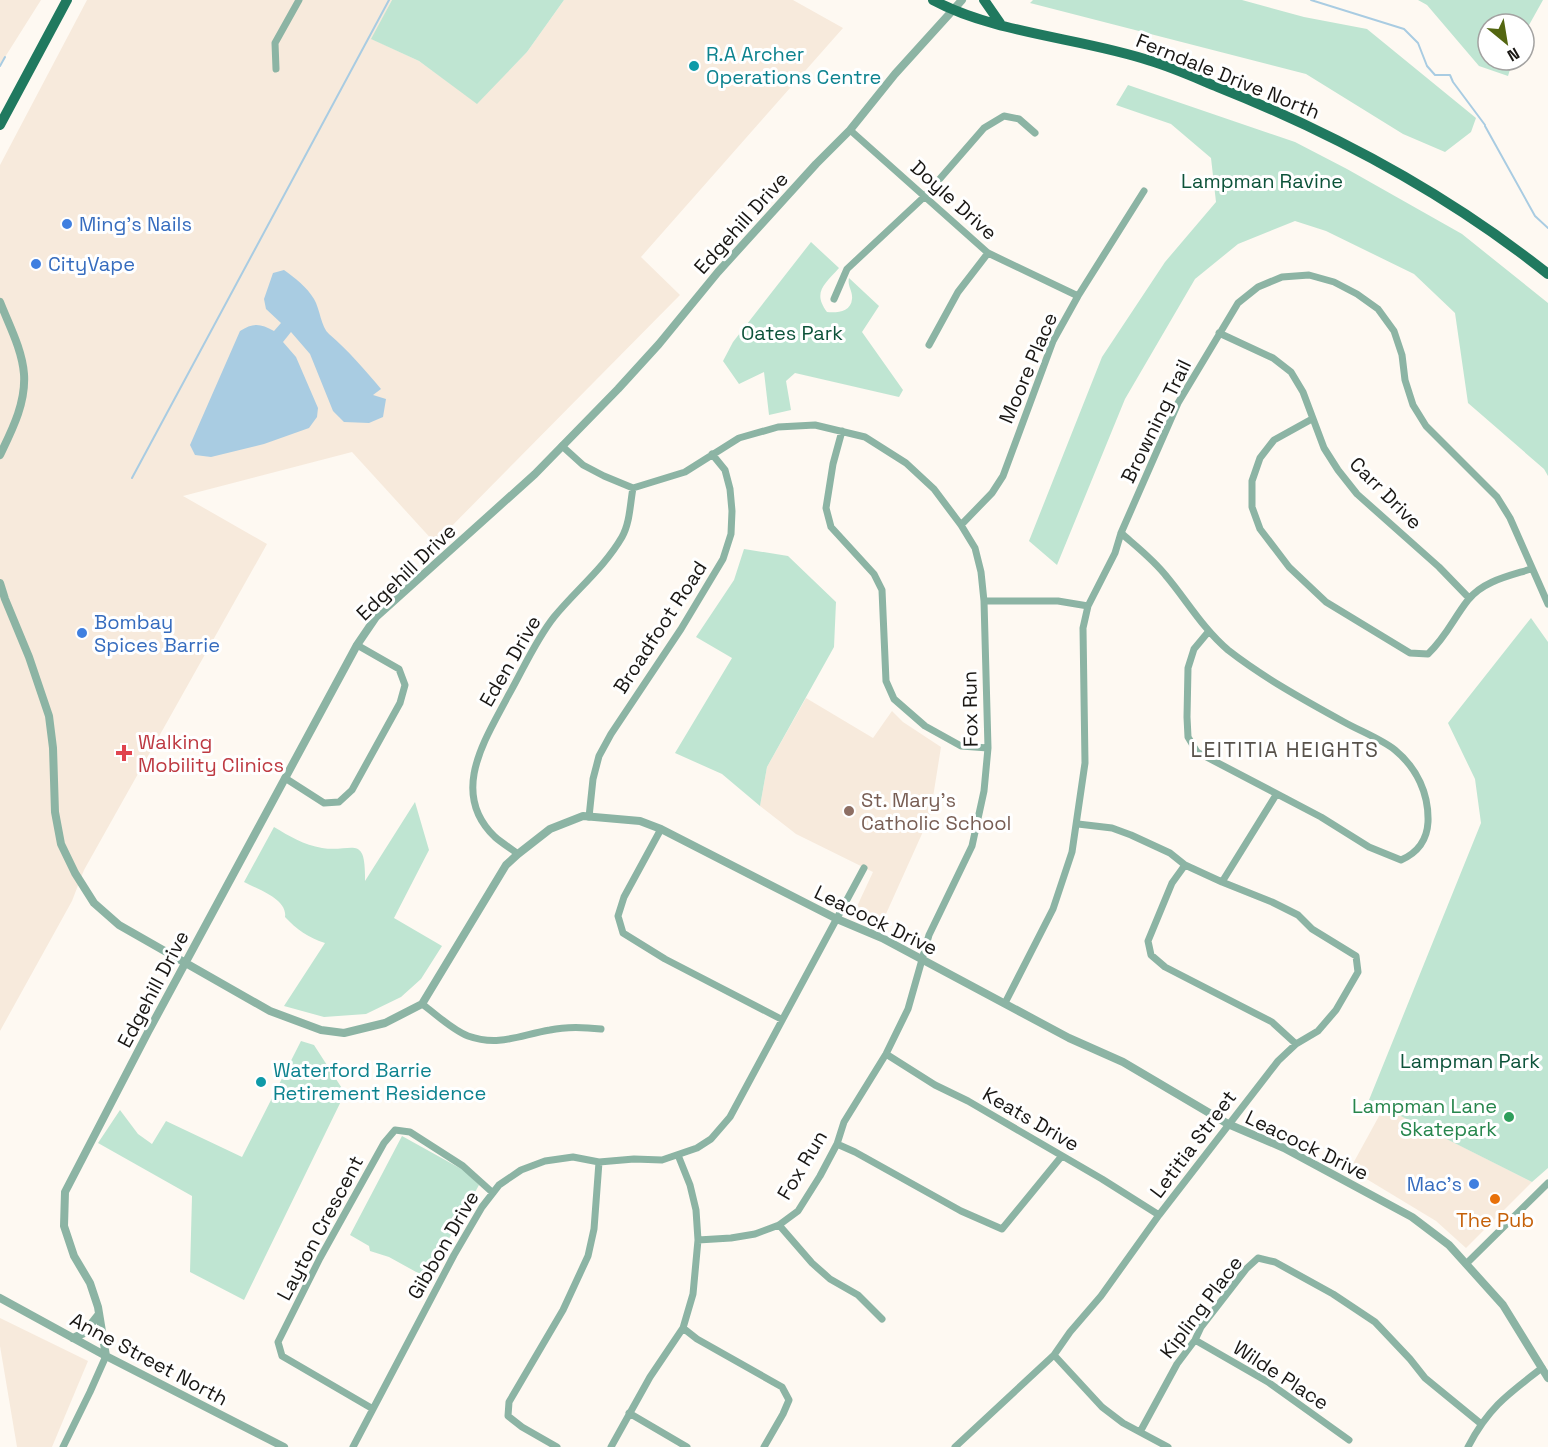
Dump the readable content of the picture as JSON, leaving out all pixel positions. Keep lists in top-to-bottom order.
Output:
{
  "streets": {
    "main road": ["Ferndale Drive North"],
    "street": [
      "Doyle Drive",
      "Edgehill Drive",
      "Moore Place",
      "Browning Trail",
      "Carr Drive",
      "Broadfoot Road",
      "Eden Drive",
      "Fox Run",
      "Leacock Drive",
      "Keats Drive",
      "Letitia Street",
      "Layton Crescent",
      "Gibbon Drive",
      "Kipling Place",
      "Anne Street North",
      "Wilde Place"
    ]
  },
  "crossings": [
    ["Ferndale Drive North", "Edgehill Drive"],
    ["Doyle Drive", "Edgehill Drive"],
    ["Doyle Drive", "Moore Place"],
    ["Edgehill Drive", "Anne Street North"],
    ["Moore Place", "Fox Run"],
    ["Browning Trail", "Carr Drive"],
    ["Browning Trail", "Leacock Drive"],
    ["Browning Trail", "Letitia Street"],
    ["Broadfoot Road", "Fox Run"],
    ["Broadfoot Road", "Leacock Drive"],
    ["Eden Drive", "Fox Run"],
    ["Eden Drive", "Leacock Drive"],
    ["Fox Run", "Leacock Drive"],
    ["Fox Run", "Keats Drive"],
    ["Leacock Drive", "Letitia Street"],
    ["Leacock Drive", "Gibbon Drive"],
    ["Keats Drive", "Letitia Street"],
    ["Layton Crescent", "Gibbon Drive"],
    ["Kipling Place", "Wilde Place"]
  ],
  "districts": ["LEITITIA HEIGHTS"],
  "parks": ["Lampman Ravine", "Oates Park", "Lampman Park"],
  "places": {
    "other": [
      "R.A Archer Operations Centre",
      "Ming's Nails",
      "CityVape",
      "Bombay Spices Barrie",
      "St. Mary's Catholic School",
      "Waterford Barrie Retirement Residence",
      "Lampman Lane Skatepark",
      "Mac's",
      "The Pub"
    ],
    "health": ["Walking Mobility Clinics"]
  },
  "north": "bottom right"
}
